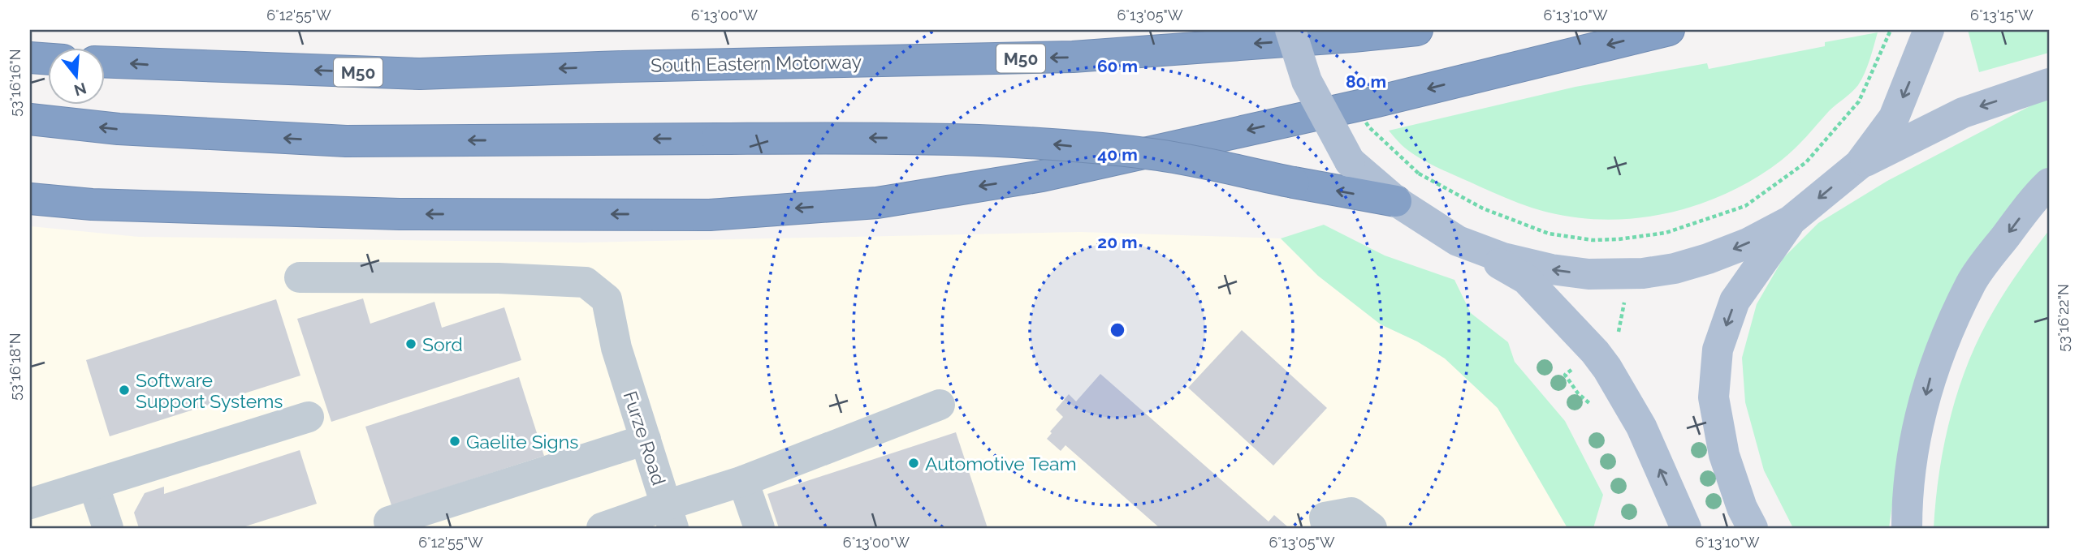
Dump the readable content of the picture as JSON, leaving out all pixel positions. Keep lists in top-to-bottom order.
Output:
{
  "streets": {
    "highway": ["M50", "South Eastern Motorway"],
    "street": ["Furze Road"]
  },
  "places": [
    "Sord",
    "Software Support Systems",
    "Gaelite Signs",
    "Automotive Team"
  ],
  "north": "bottom",
  "coordinates": [
    "6°12'55\"W",
    "6°13'00\"W",
    "6°13'05\"W",
    "6°13'10\"W",
    "6°13'15\"W",
    "53°16'16\"N",
    "53°16'22\"N",
    "53°16'18\"N"
  ],
  "rings": [
    "60 m",
    "80 m",
    "40 m",
    "20 m"
  ]
}
